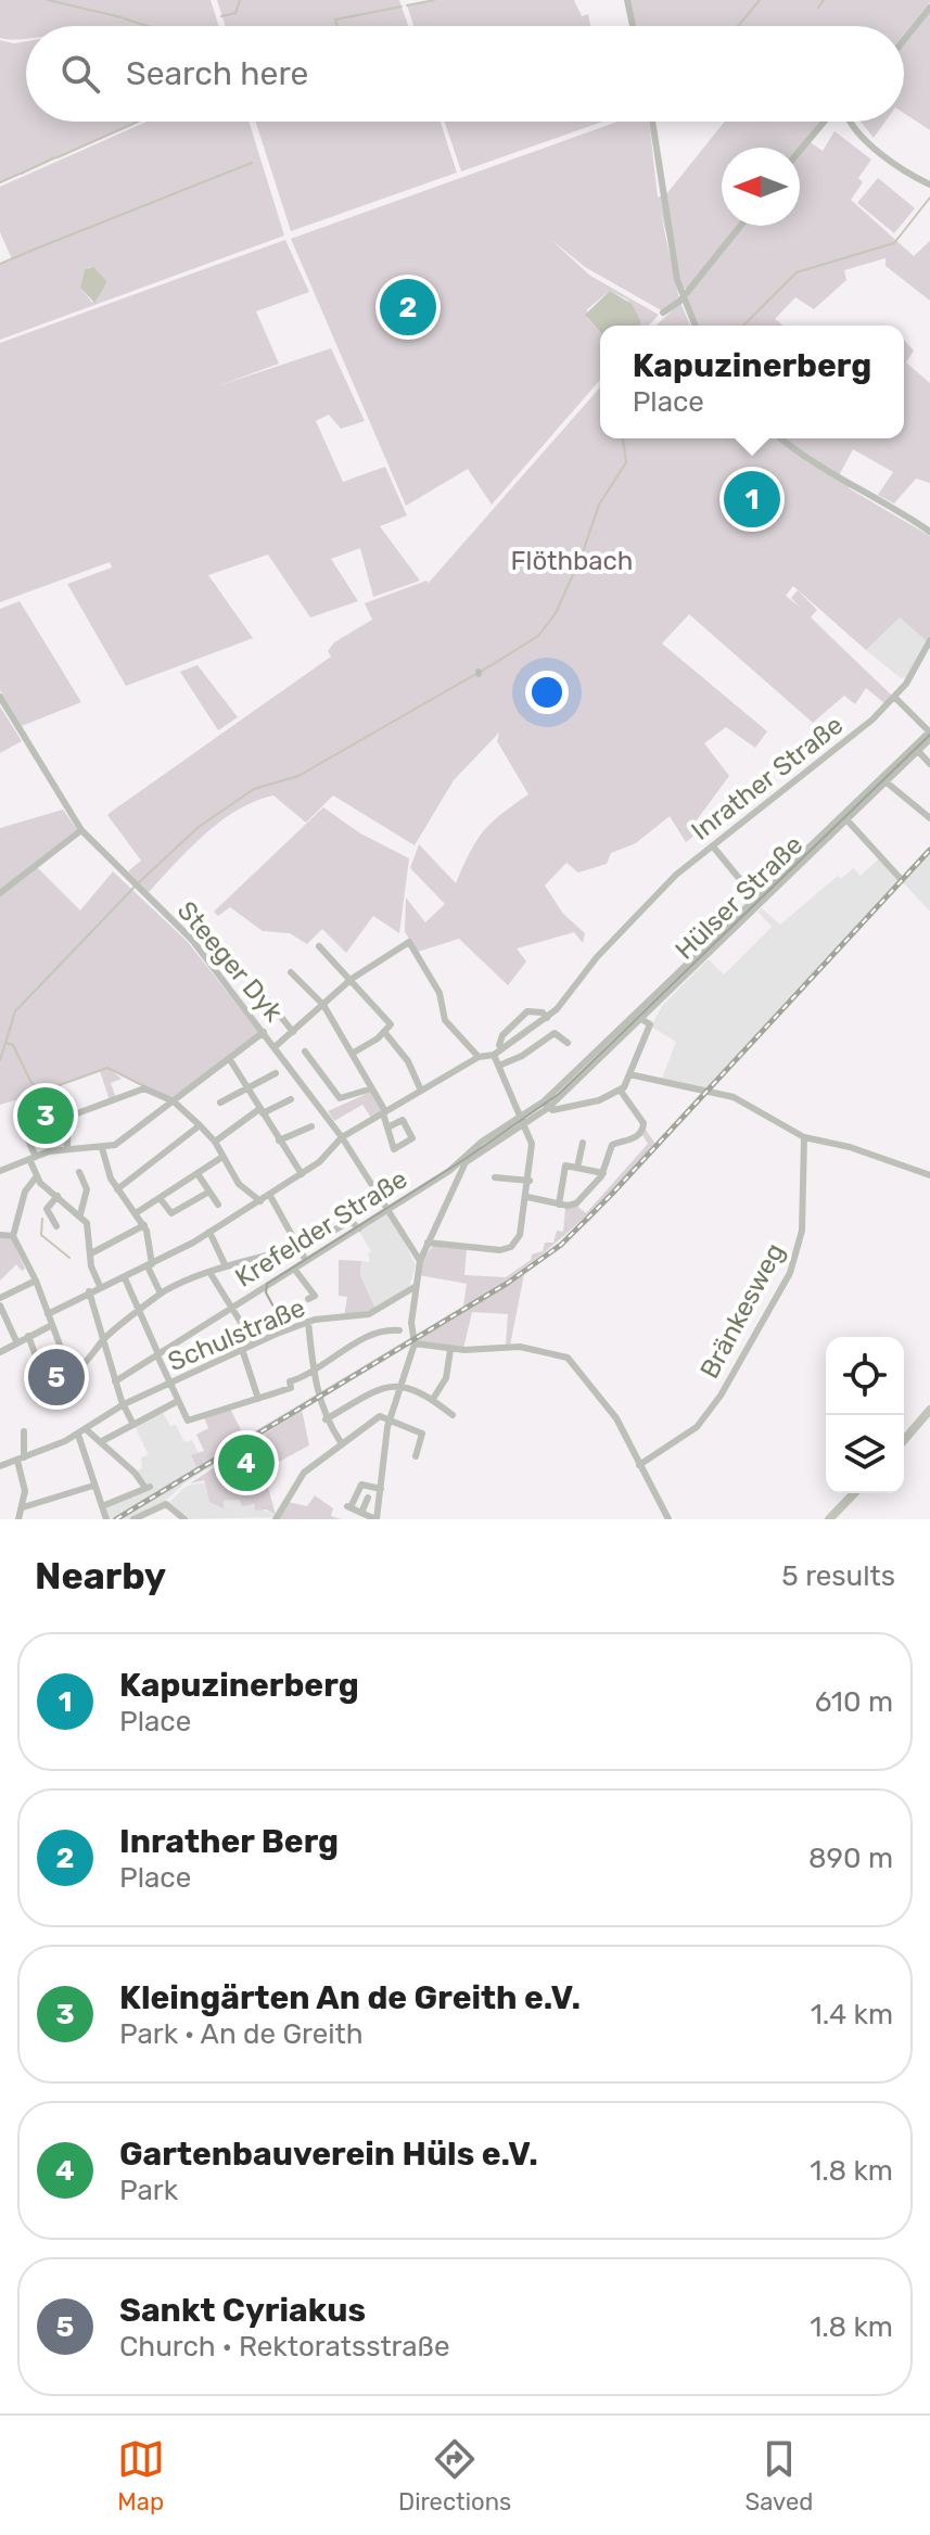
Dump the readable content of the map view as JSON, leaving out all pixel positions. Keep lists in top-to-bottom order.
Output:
{
  "streets": {
    "street": [
      "Inrather Straße",
      "Hülser Straße",
      "Steeger Dyk",
      "Krefelder Straße",
      "Bränkesweg",
      "Schulstraße"
    ]
  },
  "crossings": [
    ["Inrather Straße", "Hülser Straße"],
    ["Hülser Straße", "Krefelder Straße"],
    ["Steeger Dyk", "Krefelder Straße"]
  ],
  "parks": ["Flöthbach"],
  "north": "left",
  "page": {
    "search": "Search here",
    "pins": [
      "2",
      "1",
      "3",
      "5",
      "4"
    ],
    "popup": ["Kapuzinerberg", "Place"],
    "heading": ["Nearby", "5 results"],
    "list": [
      {
        "mark": "1",
        "name": "Kapuzinerberg",
        "note": "Place",
        "value": "610 m"
      },
      {
        "mark": "2",
        "name": "Inrather Berg",
        "note": "Place",
        "value": "890 m"
      },
      {
        "mark": "3",
        "name": "Kleingärten An de Greith e.V.",
        "note": "Park · An de Greith",
        "value": "1.4 km"
      },
      {
        "mark": "4",
        "name": "Gartenbauverein Hüls e.V.",
        "note": "Park",
        "value": "1.8 km"
      },
      {
        "mark": "5",
        "name": "Sankt Cyriakus",
        "note": "Church · Rektoratsstraße",
        "value": "1.8 km"
      }
    ],
    "nav": ["Map", "Directions", "Saved"]
  }
}
